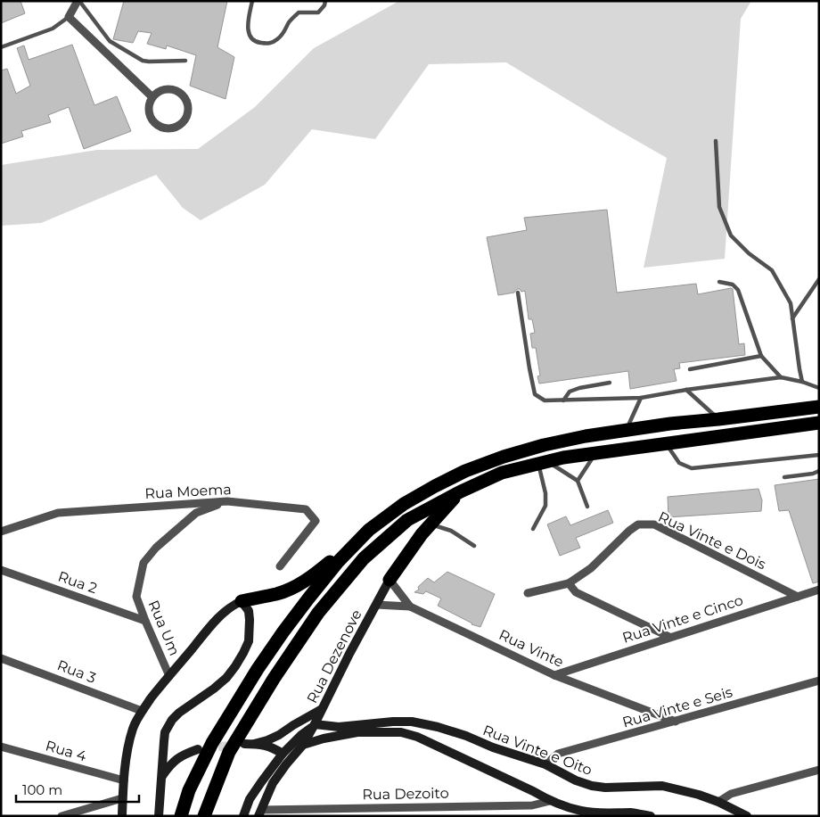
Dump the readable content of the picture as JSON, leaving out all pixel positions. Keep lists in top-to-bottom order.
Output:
{
  "streets": {
    "main road": ["Rua Dezenove", "Rua Vinte e Oito"],
    "street": [
      "Rua Moema",
      "Rua Vinte e Dois",
      "Rua 2",
      "Rua Vinte e Cinco",
      "Rua Um",
      "Rua Vinte",
      "Rua 3",
      "Rua Vinte e Seis",
      "Rua 4",
      "Rua Dezoito"
    ]
  },
  "crossings": [
    ["Rua Moema", "Rua Um"],
    ["Rua Vinte e Dois", "Rua Vinte e Cinco"],
    ["Rua 2", "Rua Um"],
    ["Rua Vinte e Cinco", "Rua Vinte"],
    ["Rua Vinte", "Rua Dezenove"],
    ["Rua Vinte", "Rua Vinte e Seis"],
    ["Rua Dezenove", "Rua Vinte e Oito"],
    ["Rua Dezenove", "Rua Dezoito"],
    ["Rua Vinte e Seis", "Rua Vinte e Oito"]
  ],
  "scale_bar": "100 m"
}
